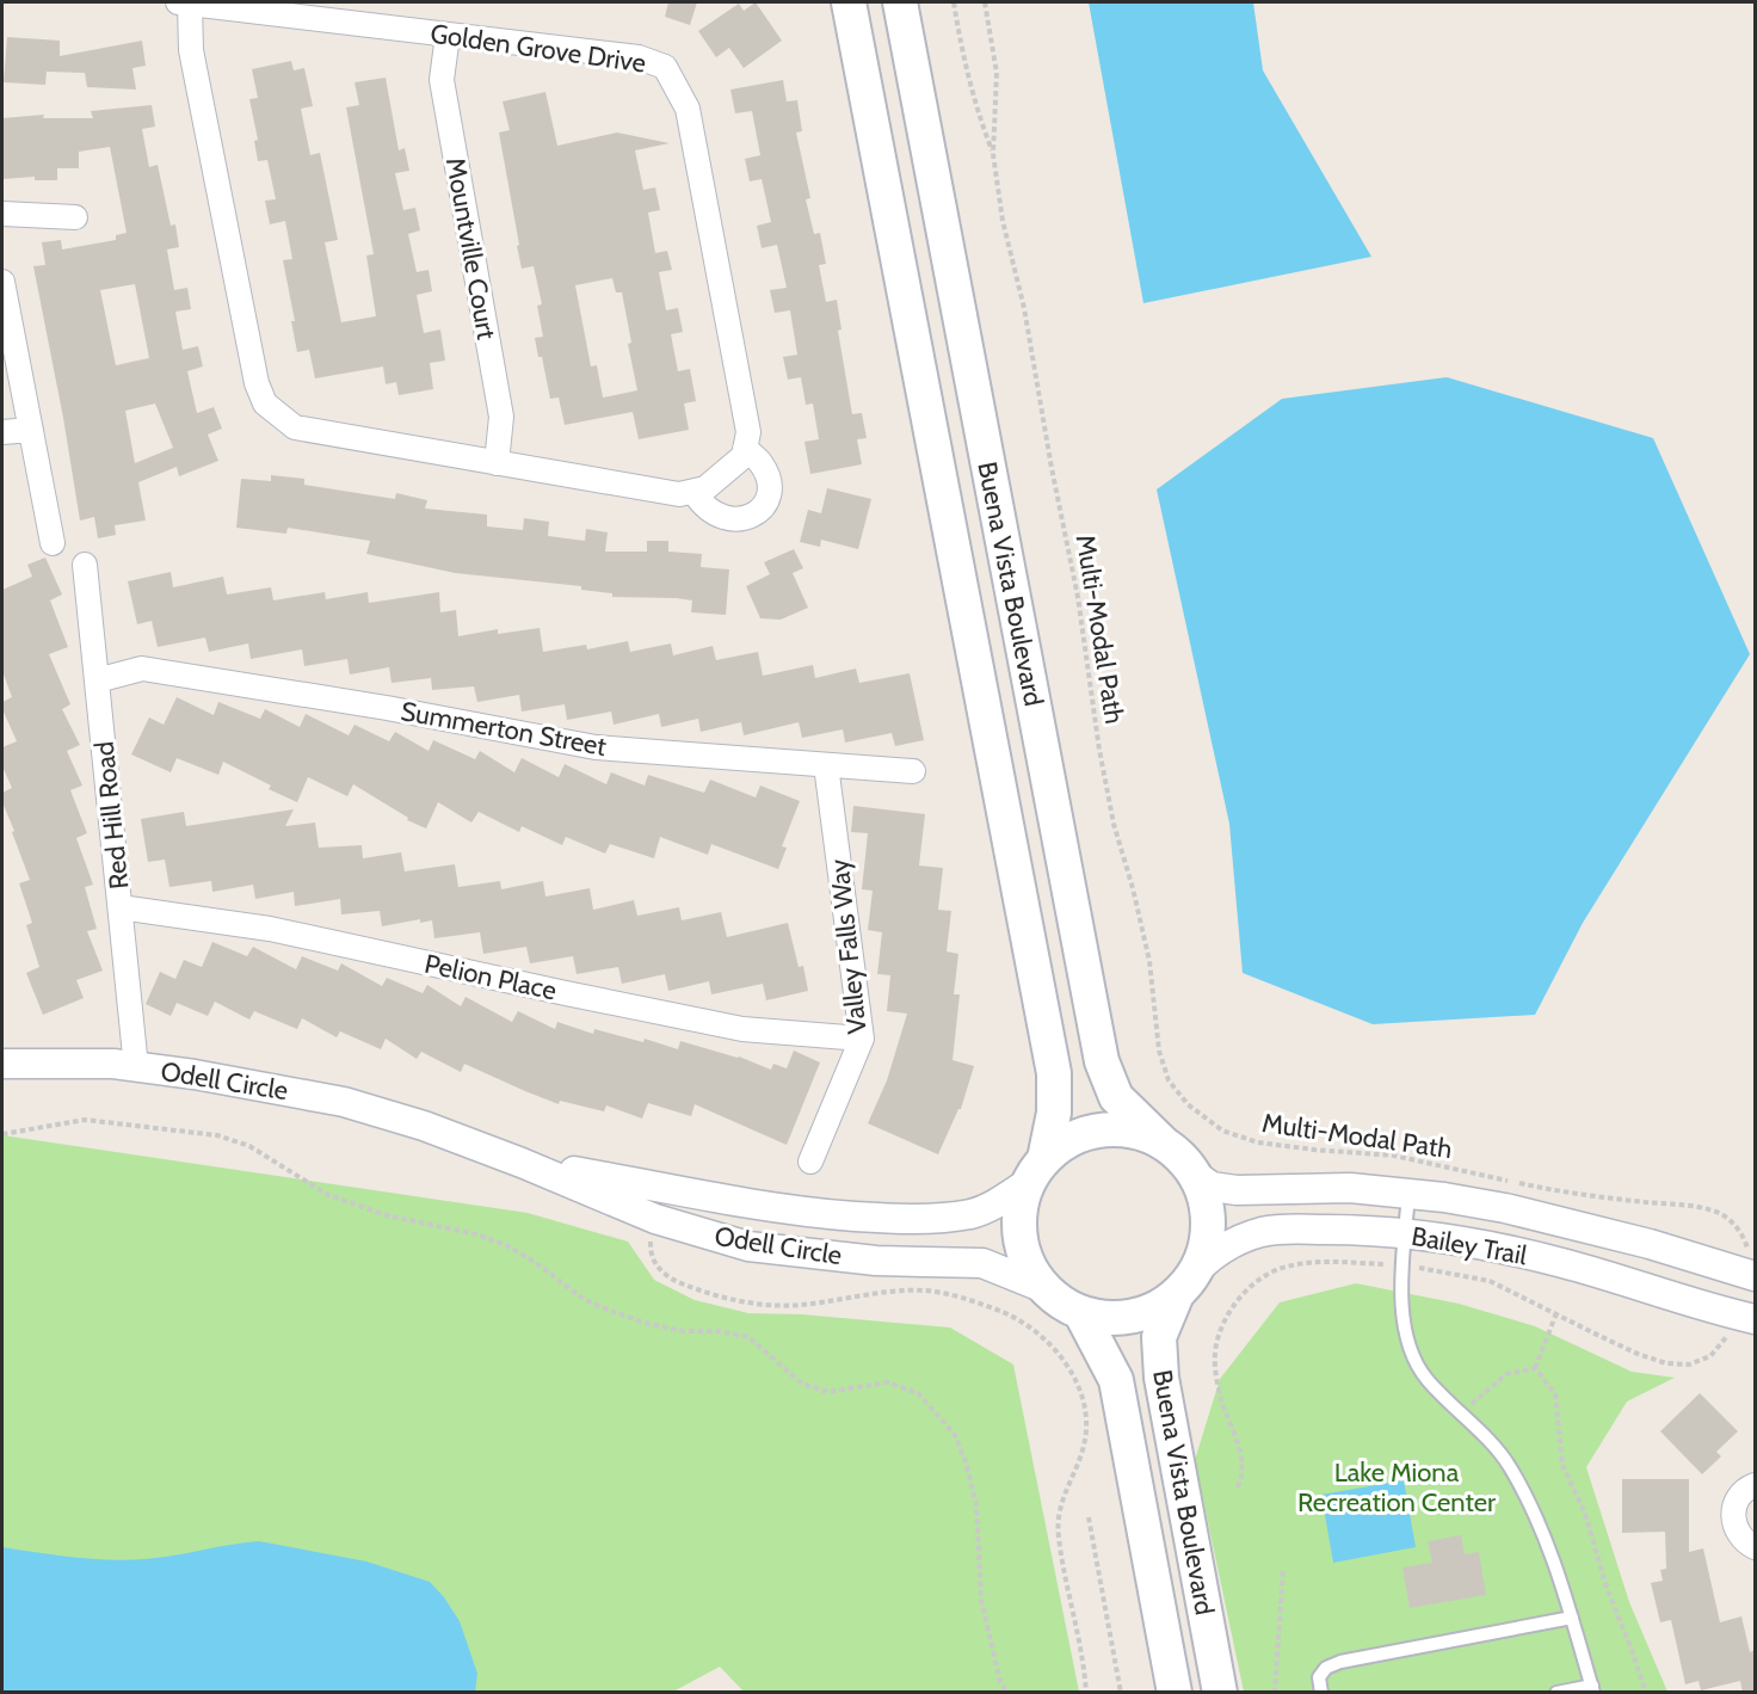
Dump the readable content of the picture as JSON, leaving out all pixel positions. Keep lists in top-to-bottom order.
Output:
{
  "streets": {
    "main road": ["Buena Vista Boulevard"],
    "street": [
      "Golden Grove Drive",
      "Mountville Court",
      "Summerton Street",
      "Red Hill Road",
      "Valley Falls Way",
      "Pelion Place",
      "Odell Circle",
      "Bailey Trail"
    ],
    "path": ["Multi-Modal Path"]
  },
  "crossings": [
    ["Golden Grove Drive", "Mountville Court"],
    ["Buena Vista Boulevard", "Odell Circle"],
    ["Buena Vista Boulevard", "Bailey Trail"],
    ["Multi-Modal Path", "Bailey Trail"],
    ["Summerton Street", "Red Hill Road"],
    ["Summerton Street", "Valley Falls Way"],
    ["Red Hill Road", "Pelion Place"],
    ["Red Hill Road", "Odell Circle"],
    ["Valley Falls Way", "Pelion Place"],
    ["Odell Circle", "Bailey Trail"]
  ],
  "parks": ["Lake Miona Recreation Center"]
}
